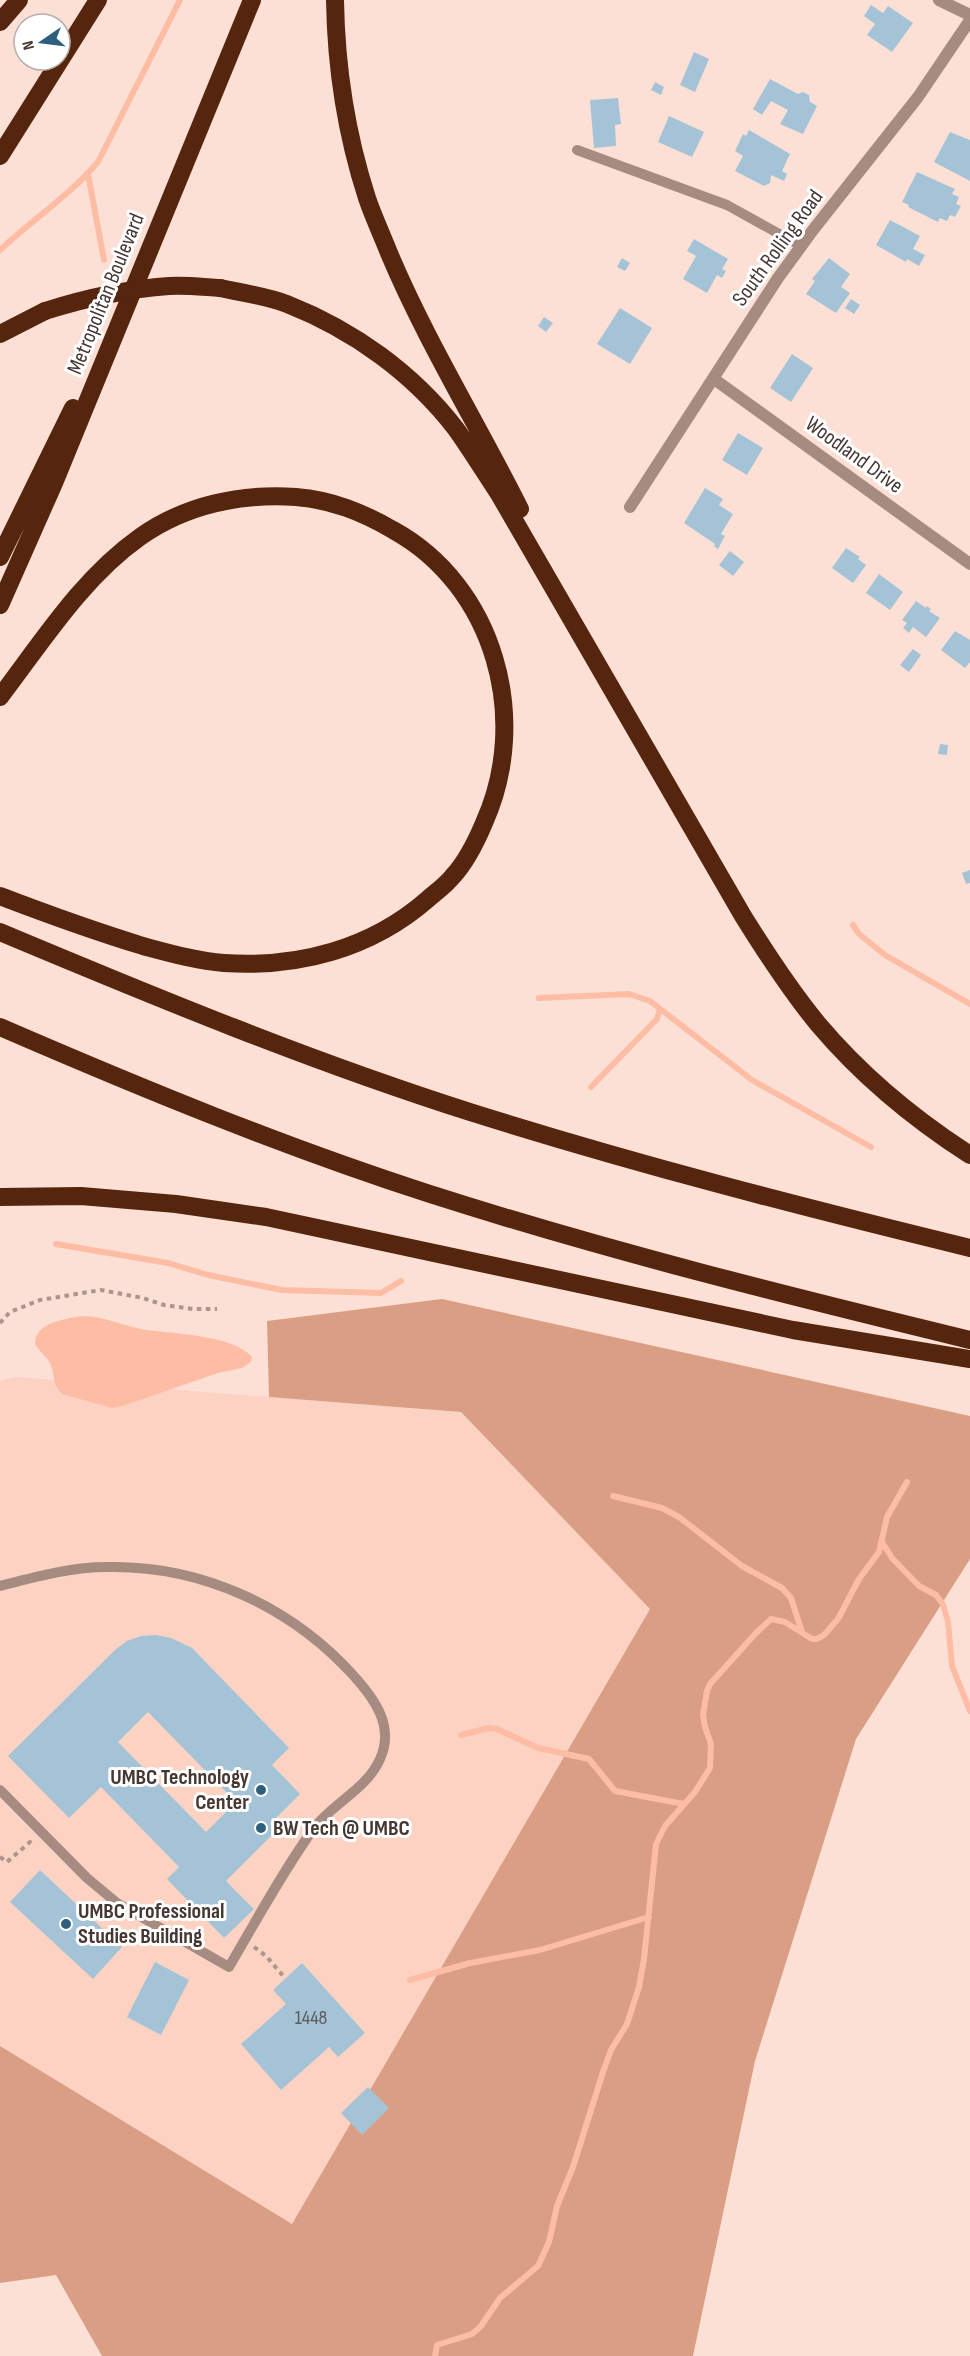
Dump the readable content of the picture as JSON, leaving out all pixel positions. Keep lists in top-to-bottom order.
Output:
{
  "streets": {
    "highway": ["Metropolitan Boulevard"],
    "street": ["South Rolling Road", "Woodland Drive"]
  },
  "crossings": [
    ["South Rolling Road", "Woodland Drive"]
  ],
  "places": ["UMBC Technology Center", "BW Tech @ UMBC", "UMBC Professional Studies Building"],
  "house_numbers": ["1448"],
  "north": "left"
}
